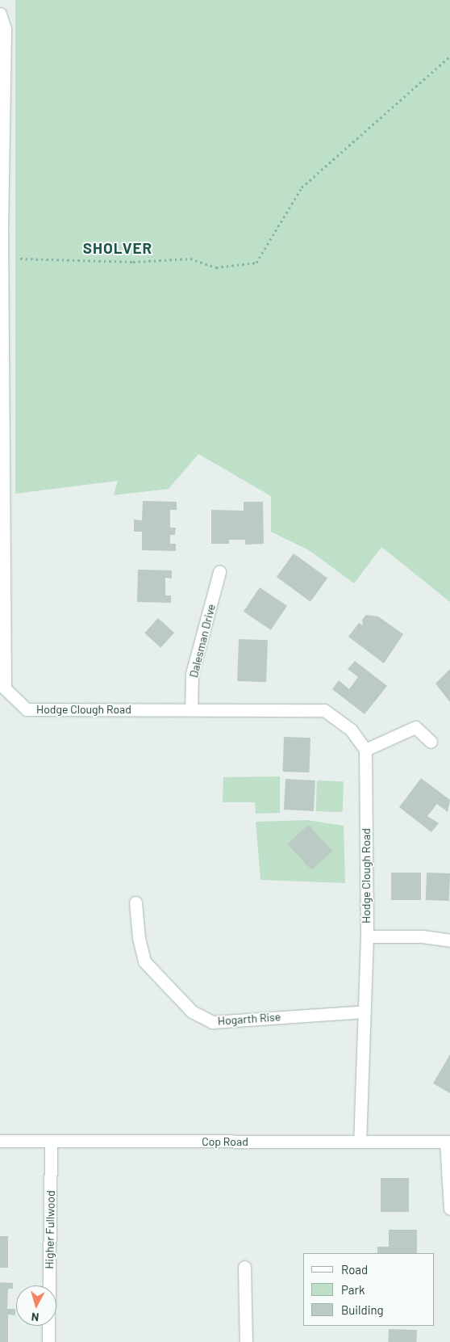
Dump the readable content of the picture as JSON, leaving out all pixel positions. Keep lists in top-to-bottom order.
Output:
{
  "streets": {
    "street": [
      "Dalesman Drive",
      "Hodge Clough Road",
      "Hogarth Rise",
      "Cop Road",
      "Higher Fullwood"
    ]
  },
  "crossings": [
    ["Dalesman Drive", "Hodge Clough Road"],
    ["Hodge Clough Road", "Hogarth Rise"],
    ["Hodge Clough Road", "Cop Road"],
    ["Cop Road", "Higher Fullwood"]
  ],
  "districts": ["SHOLVER"],
  "legend": ["Road", "Park", "Building"],
  "north": "bottom"
}
